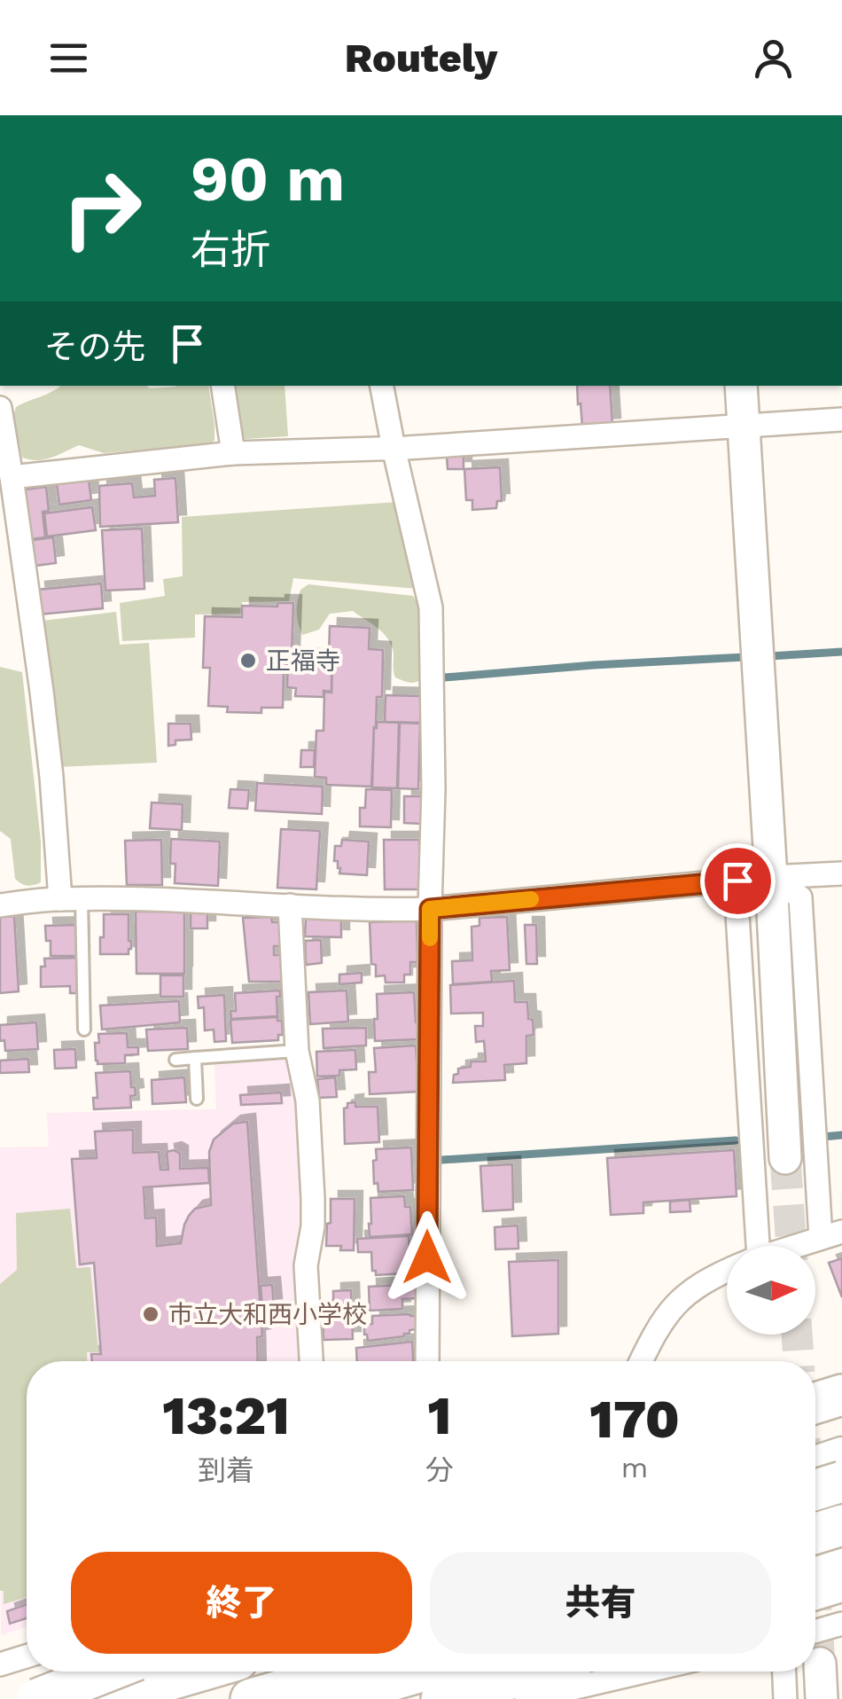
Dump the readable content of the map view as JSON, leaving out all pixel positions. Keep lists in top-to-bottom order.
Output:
{
  "places": ["正福寺", "市立大和西小学校"],
  "north": "right",
  "page": {
    "header": "Routely",
    "turn": ["90 m", "右折"],
    "then": "その先",
    "eta": [
      "13:21",
      "到着",
      "1",
      "分",
      "170",
      "m"
    ],
    "buttons": ["終了", "共有"]
  }
}
